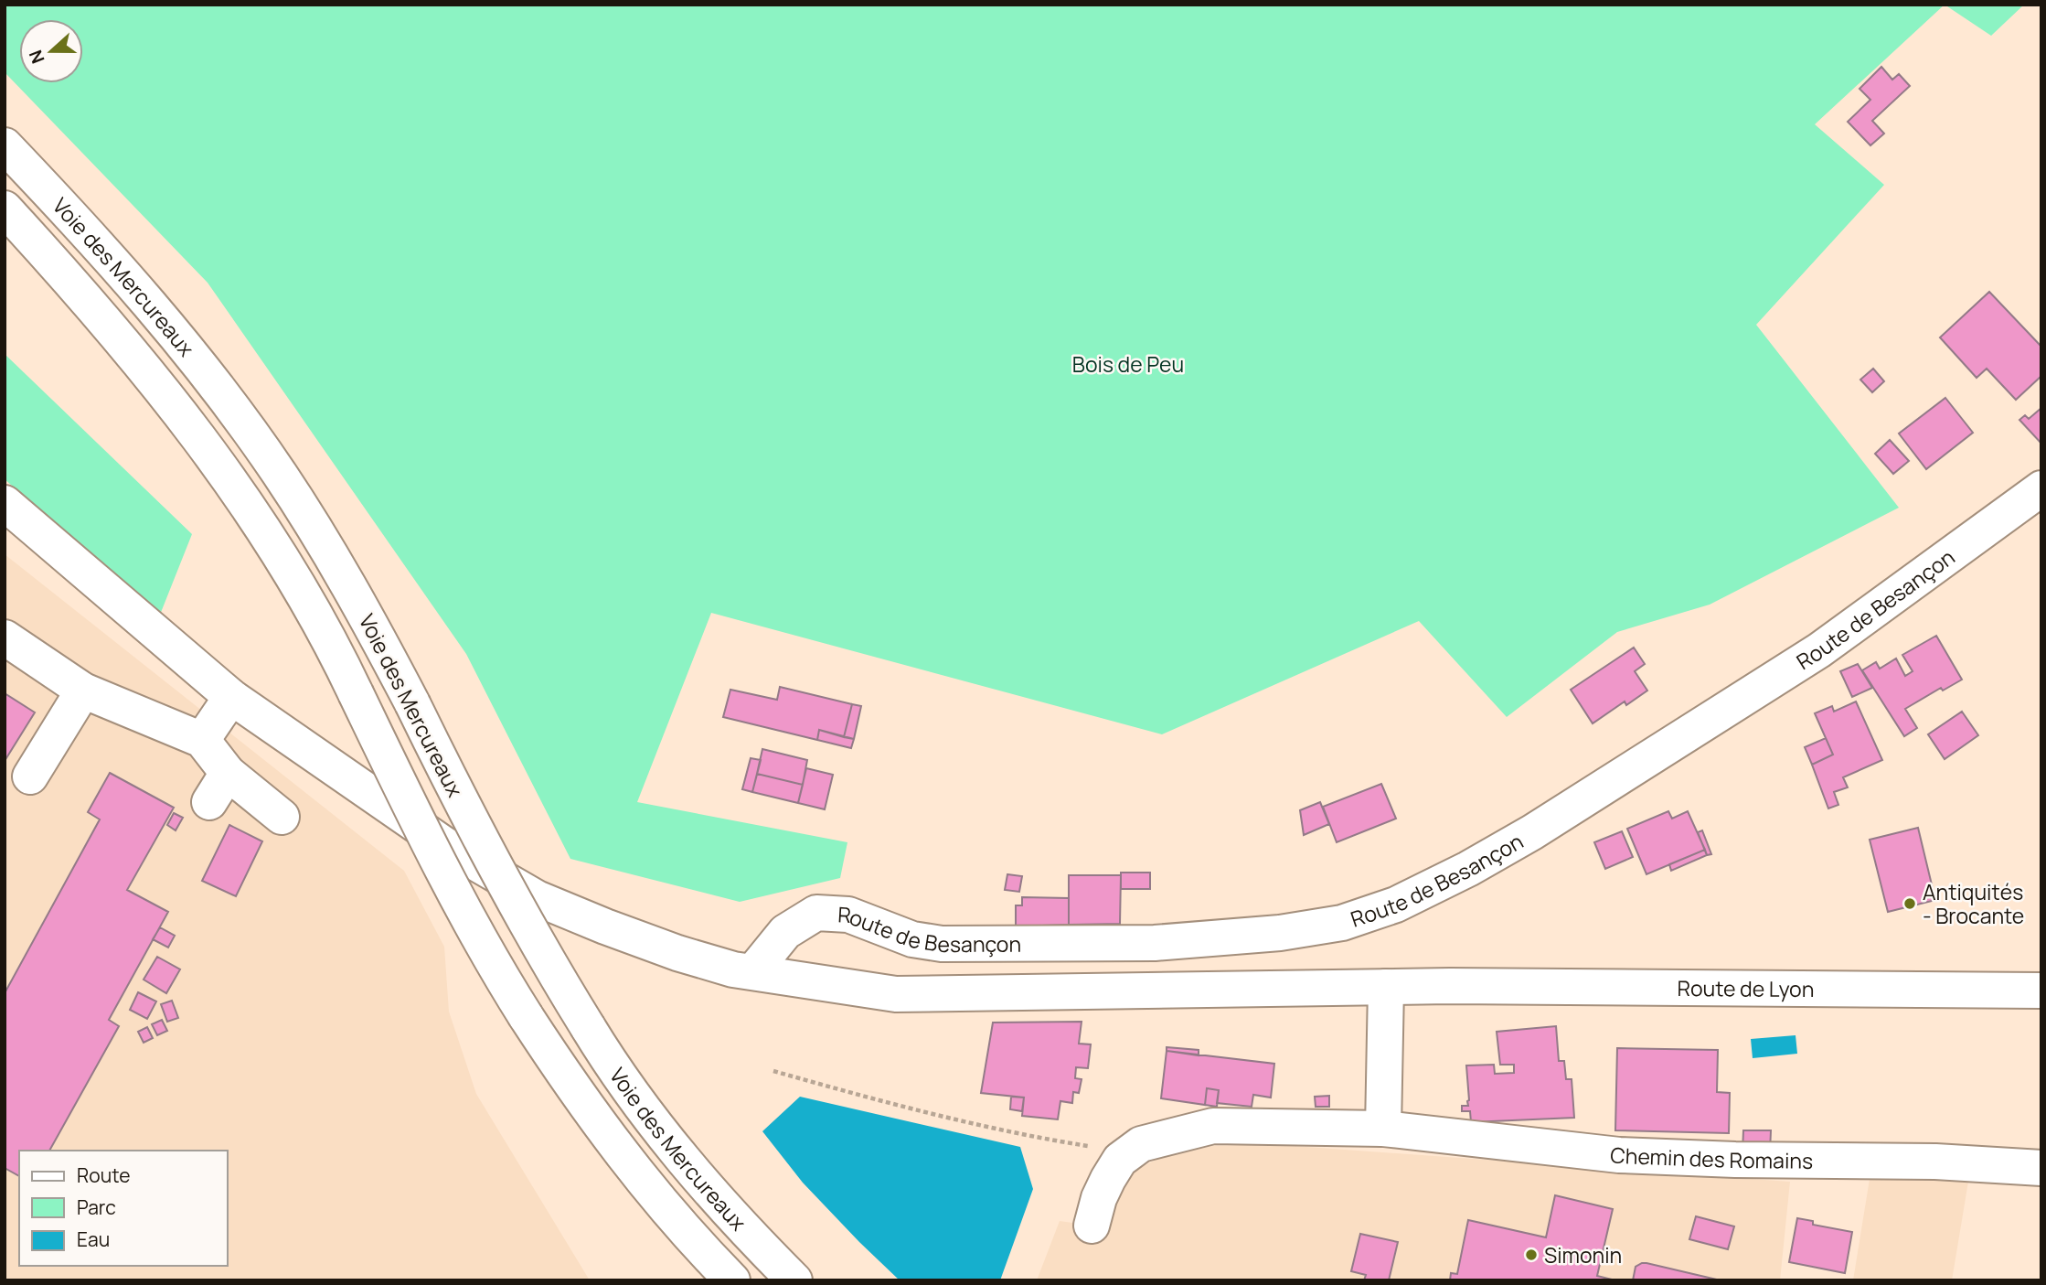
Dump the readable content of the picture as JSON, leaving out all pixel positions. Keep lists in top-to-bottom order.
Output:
{
  "streets": {
    "main road": [
      "Voie des Mercureaux",
      "Route de Besançon",
      "Route de Lyon",
      "Chemin des Romains"
    ]
  },
  "crossings": [
    ["Route de Besançon", "Route de Lyon"]
  ],
  "parks": ["Bois de Peu"],
  "places": ["Antiquités - Brocante", "Simonin"],
  "legend": ["Route", "Parc", "Eau"],
  "north": "left"
}
